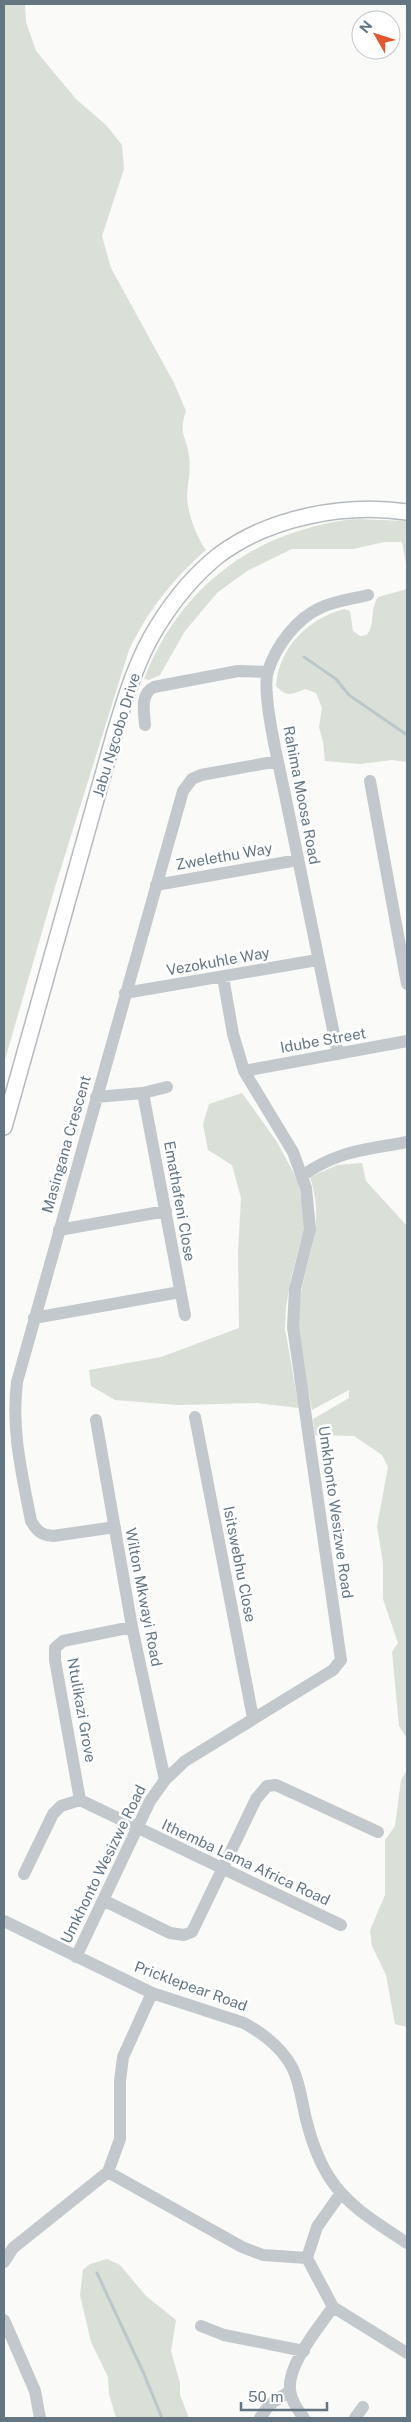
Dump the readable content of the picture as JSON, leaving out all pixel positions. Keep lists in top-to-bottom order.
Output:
{
  "streets": {
    "main road": ["Jabu Ngcobo Drive"],
    "street": [
      "Rahima Moosa Road",
      "Zwelethu Way",
      "Vezokuhle Way",
      "Idube Street",
      "Masingana Crescent",
      "Emathafeni Close",
      "Umkhonto Wesizwe Road",
      "Isitswebhu Close",
      "Wilton Mkwayi Road",
      "Ntulikazi Grove",
      "Ithemba Lama Africa Road",
      "Pricklepear Road"
    ]
  },
  "crossings": [
    ["Rahima Moosa Road", "Zwelethu Way"],
    ["Rahima Moosa Road", "Vezokuhle Way"],
    ["Rahima Moosa Road", "Idube Street"],
    ["Rahima Moosa Road", "Masingana Crescent"],
    ["Zwelethu Way", "Masingana Crescent"],
    ["Vezokuhle Way", "Masingana Crescent"],
    ["Vezokuhle Way", "Umkhonto Wesizwe Road"],
    ["Idube Street", "Umkhonto Wesizwe Road"],
    ["Masingana Crescent", "Wilton Mkwayi Road"],
    ["Umkhonto Wesizwe Road", "Isitswebhu Close"],
    ["Umkhonto Wesizwe Road", "Wilton Mkwayi Road"],
    ["Umkhonto Wesizwe Road", "Ithemba Lama Africa Road"],
    ["Umkhonto Wesizwe Road", "Pricklepear Road"],
    ["Wilton Mkwayi Road", "Ntulikazi Grove"],
    ["Ntulikazi Grove", "Ithemba Lama Africa Road"]
  ],
  "scale_bar": "50 m",
  "north": "top left"
}
